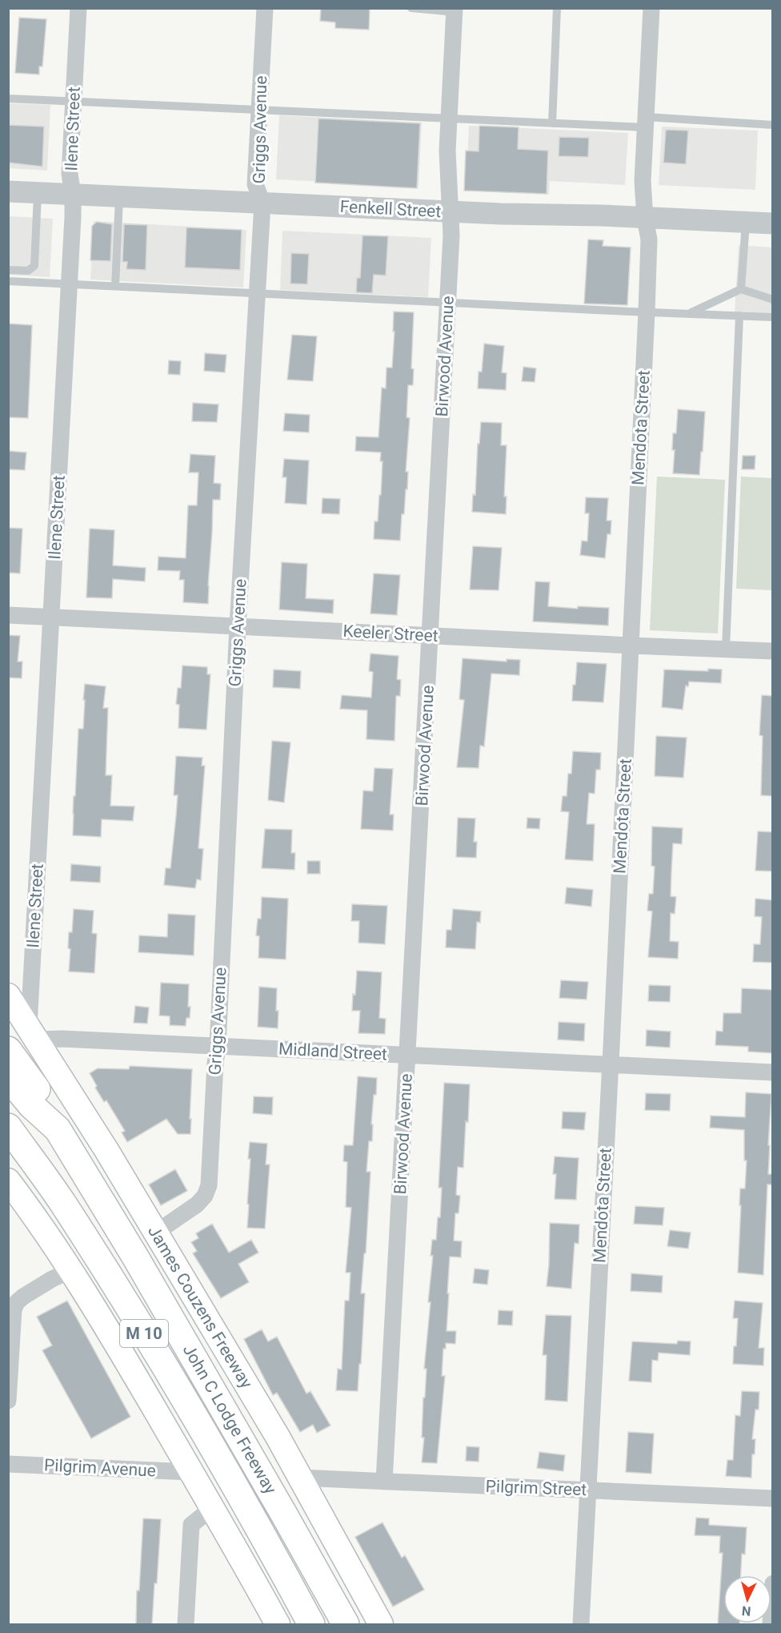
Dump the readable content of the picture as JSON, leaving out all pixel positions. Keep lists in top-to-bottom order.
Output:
{
  "streets": {
    "highway": ["M 10", "John C Lodge Freeway"],
    "main road": ["James Couzens Freeway"],
    "street": [
      "Ilene Street",
      "Griggs Avenue",
      "Fenkell Street",
      "Birwood Avenue",
      "Mendota Street",
      "Keeler Street",
      "Midland Street",
      "Pilgrim Avenue",
      "Pilgrim Street"
    ]
  },
  "crossings": [
    ["Ilene Street", "Fenkell Street"],
    ["Ilene Street", "Keeler Street"],
    ["Ilene Street", "Midland Street"],
    ["Ilene Street", "James Couzens Freeway"],
    ["Griggs Avenue", "Fenkell Street"],
    ["Griggs Avenue", "Keeler Street"],
    ["Griggs Avenue", "Midland Street"],
    ["Griggs Avenue", "James Couzens Freeway"],
    ["Fenkell Street", "Birwood Avenue"],
    ["Fenkell Street", "Mendota Street"],
    ["Birwood Avenue", "Keeler Street"],
    ["Birwood Avenue", "Midland Street"],
    ["Birwood Avenue", "Pilgrim Street"],
    ["Mendota Street", "Keeler Street"],
    ["Mendota Street", "Midland Street"],
    ["Mendota Street", "Pilgrim Street"],
    ["Midland Street", "James Couzens Freeway"],
    ["James Couzens Freeway", "Pilgrim Street"]
  ],
  "north": "bottom"
}
